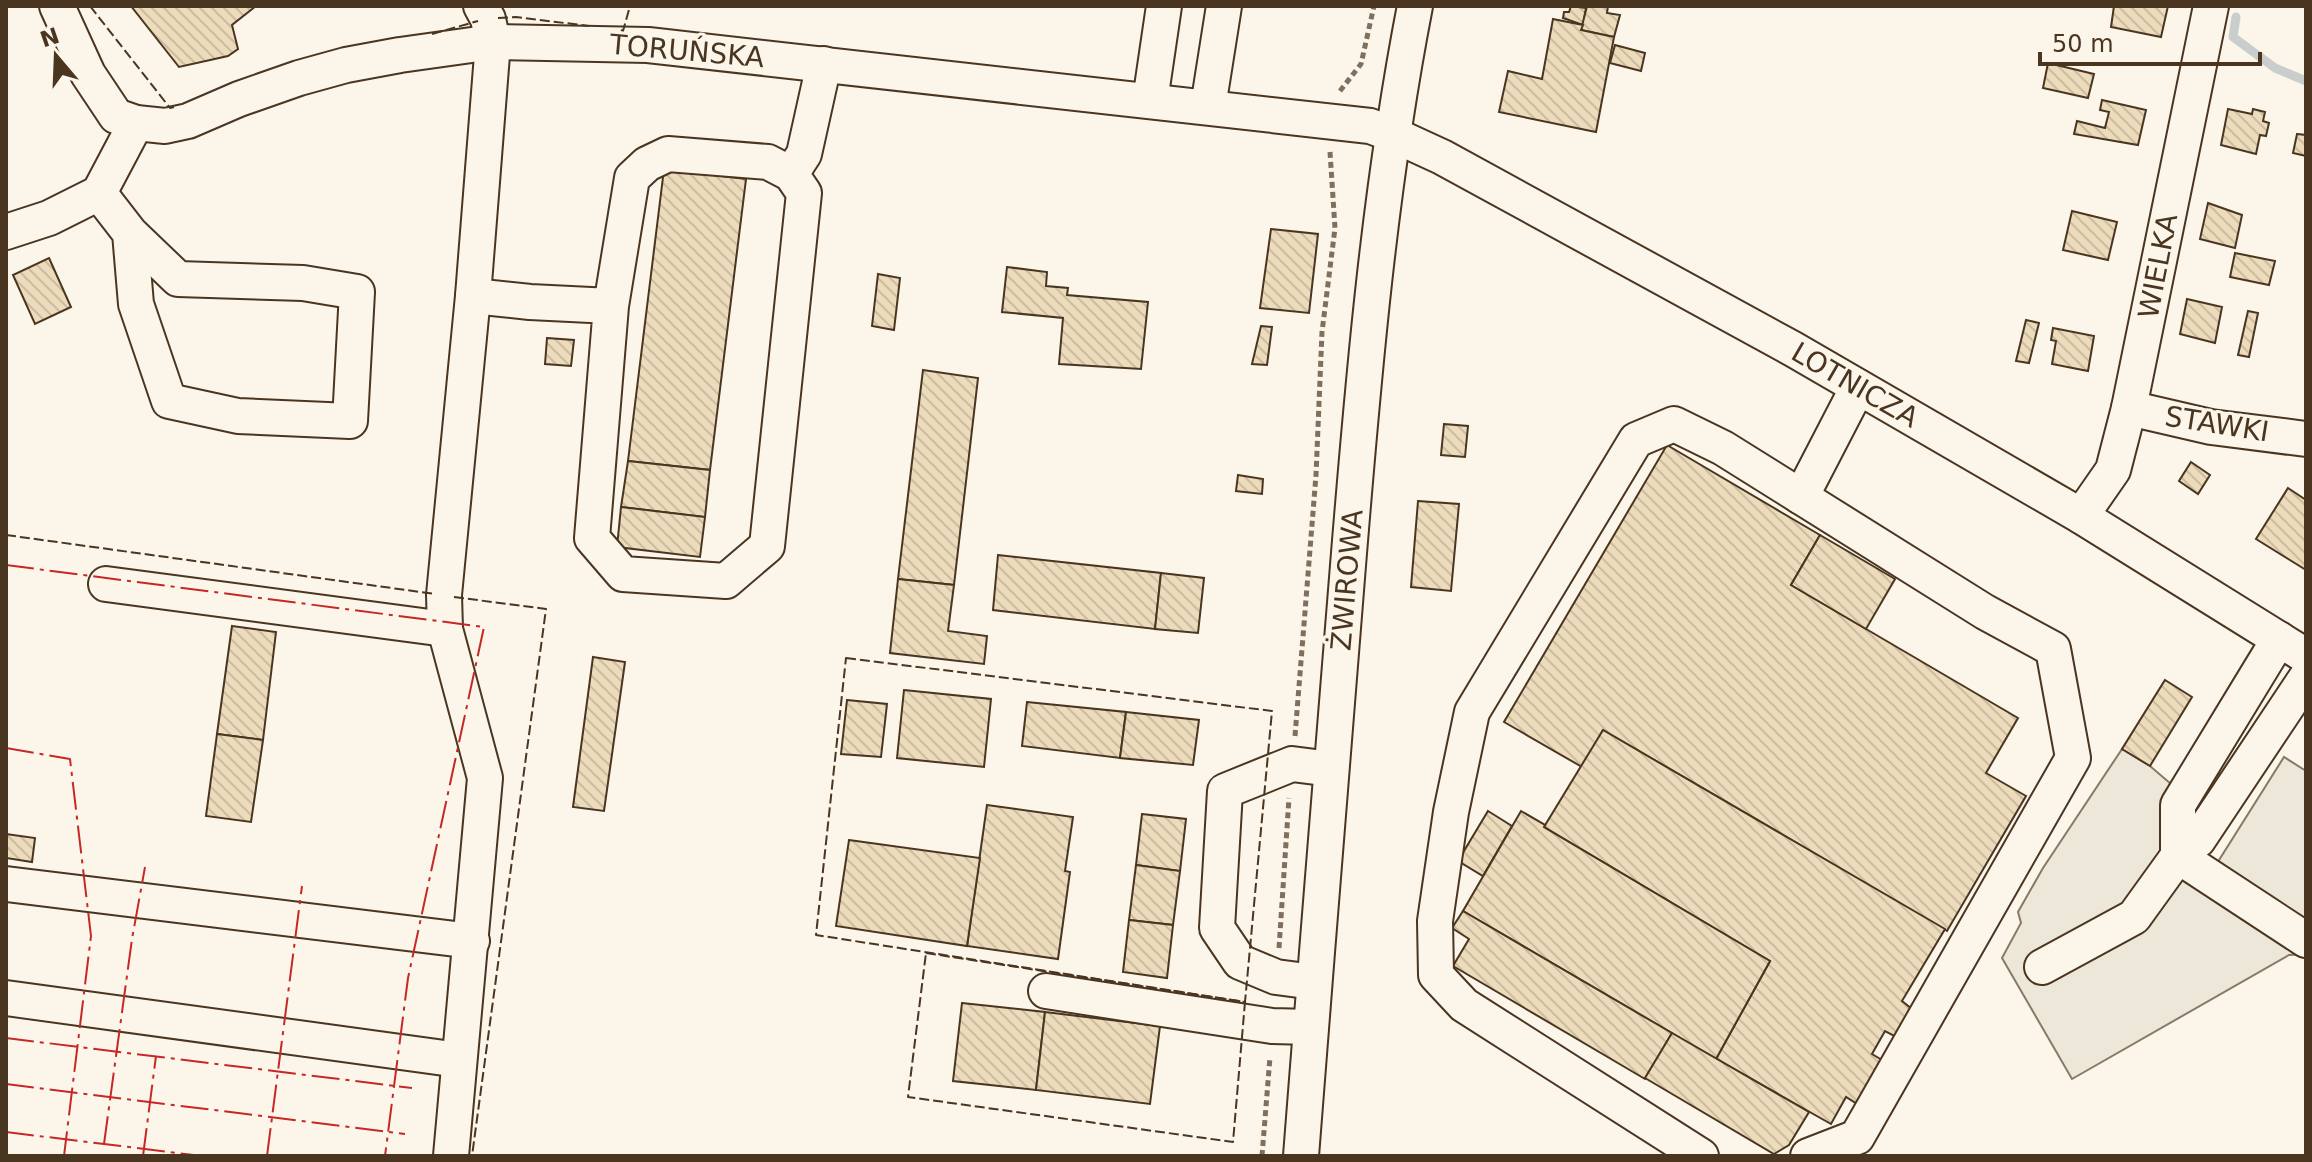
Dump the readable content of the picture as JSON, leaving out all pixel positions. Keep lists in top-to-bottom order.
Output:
{
  "streets": {
    "street": [
      "TORUŃSKA",
      "WIELKA",
      "LOTNICZA",
      "STAWKI",
      "ŻWIROWA"
    ]
  },
  "crossings": [
    ["TORUŃSKA", "LOTNICZA"],
    ["TORUŃSKA", "ŻWIROWA"],
    ["WIELKA", "LOTNICZA"],
    ["WIELKA", "STAWKI"],
    ["LOTNICZA", "ŻWIROWA"]
  ],
  "scale_bar": "50 m",
  "north": "top"
}
